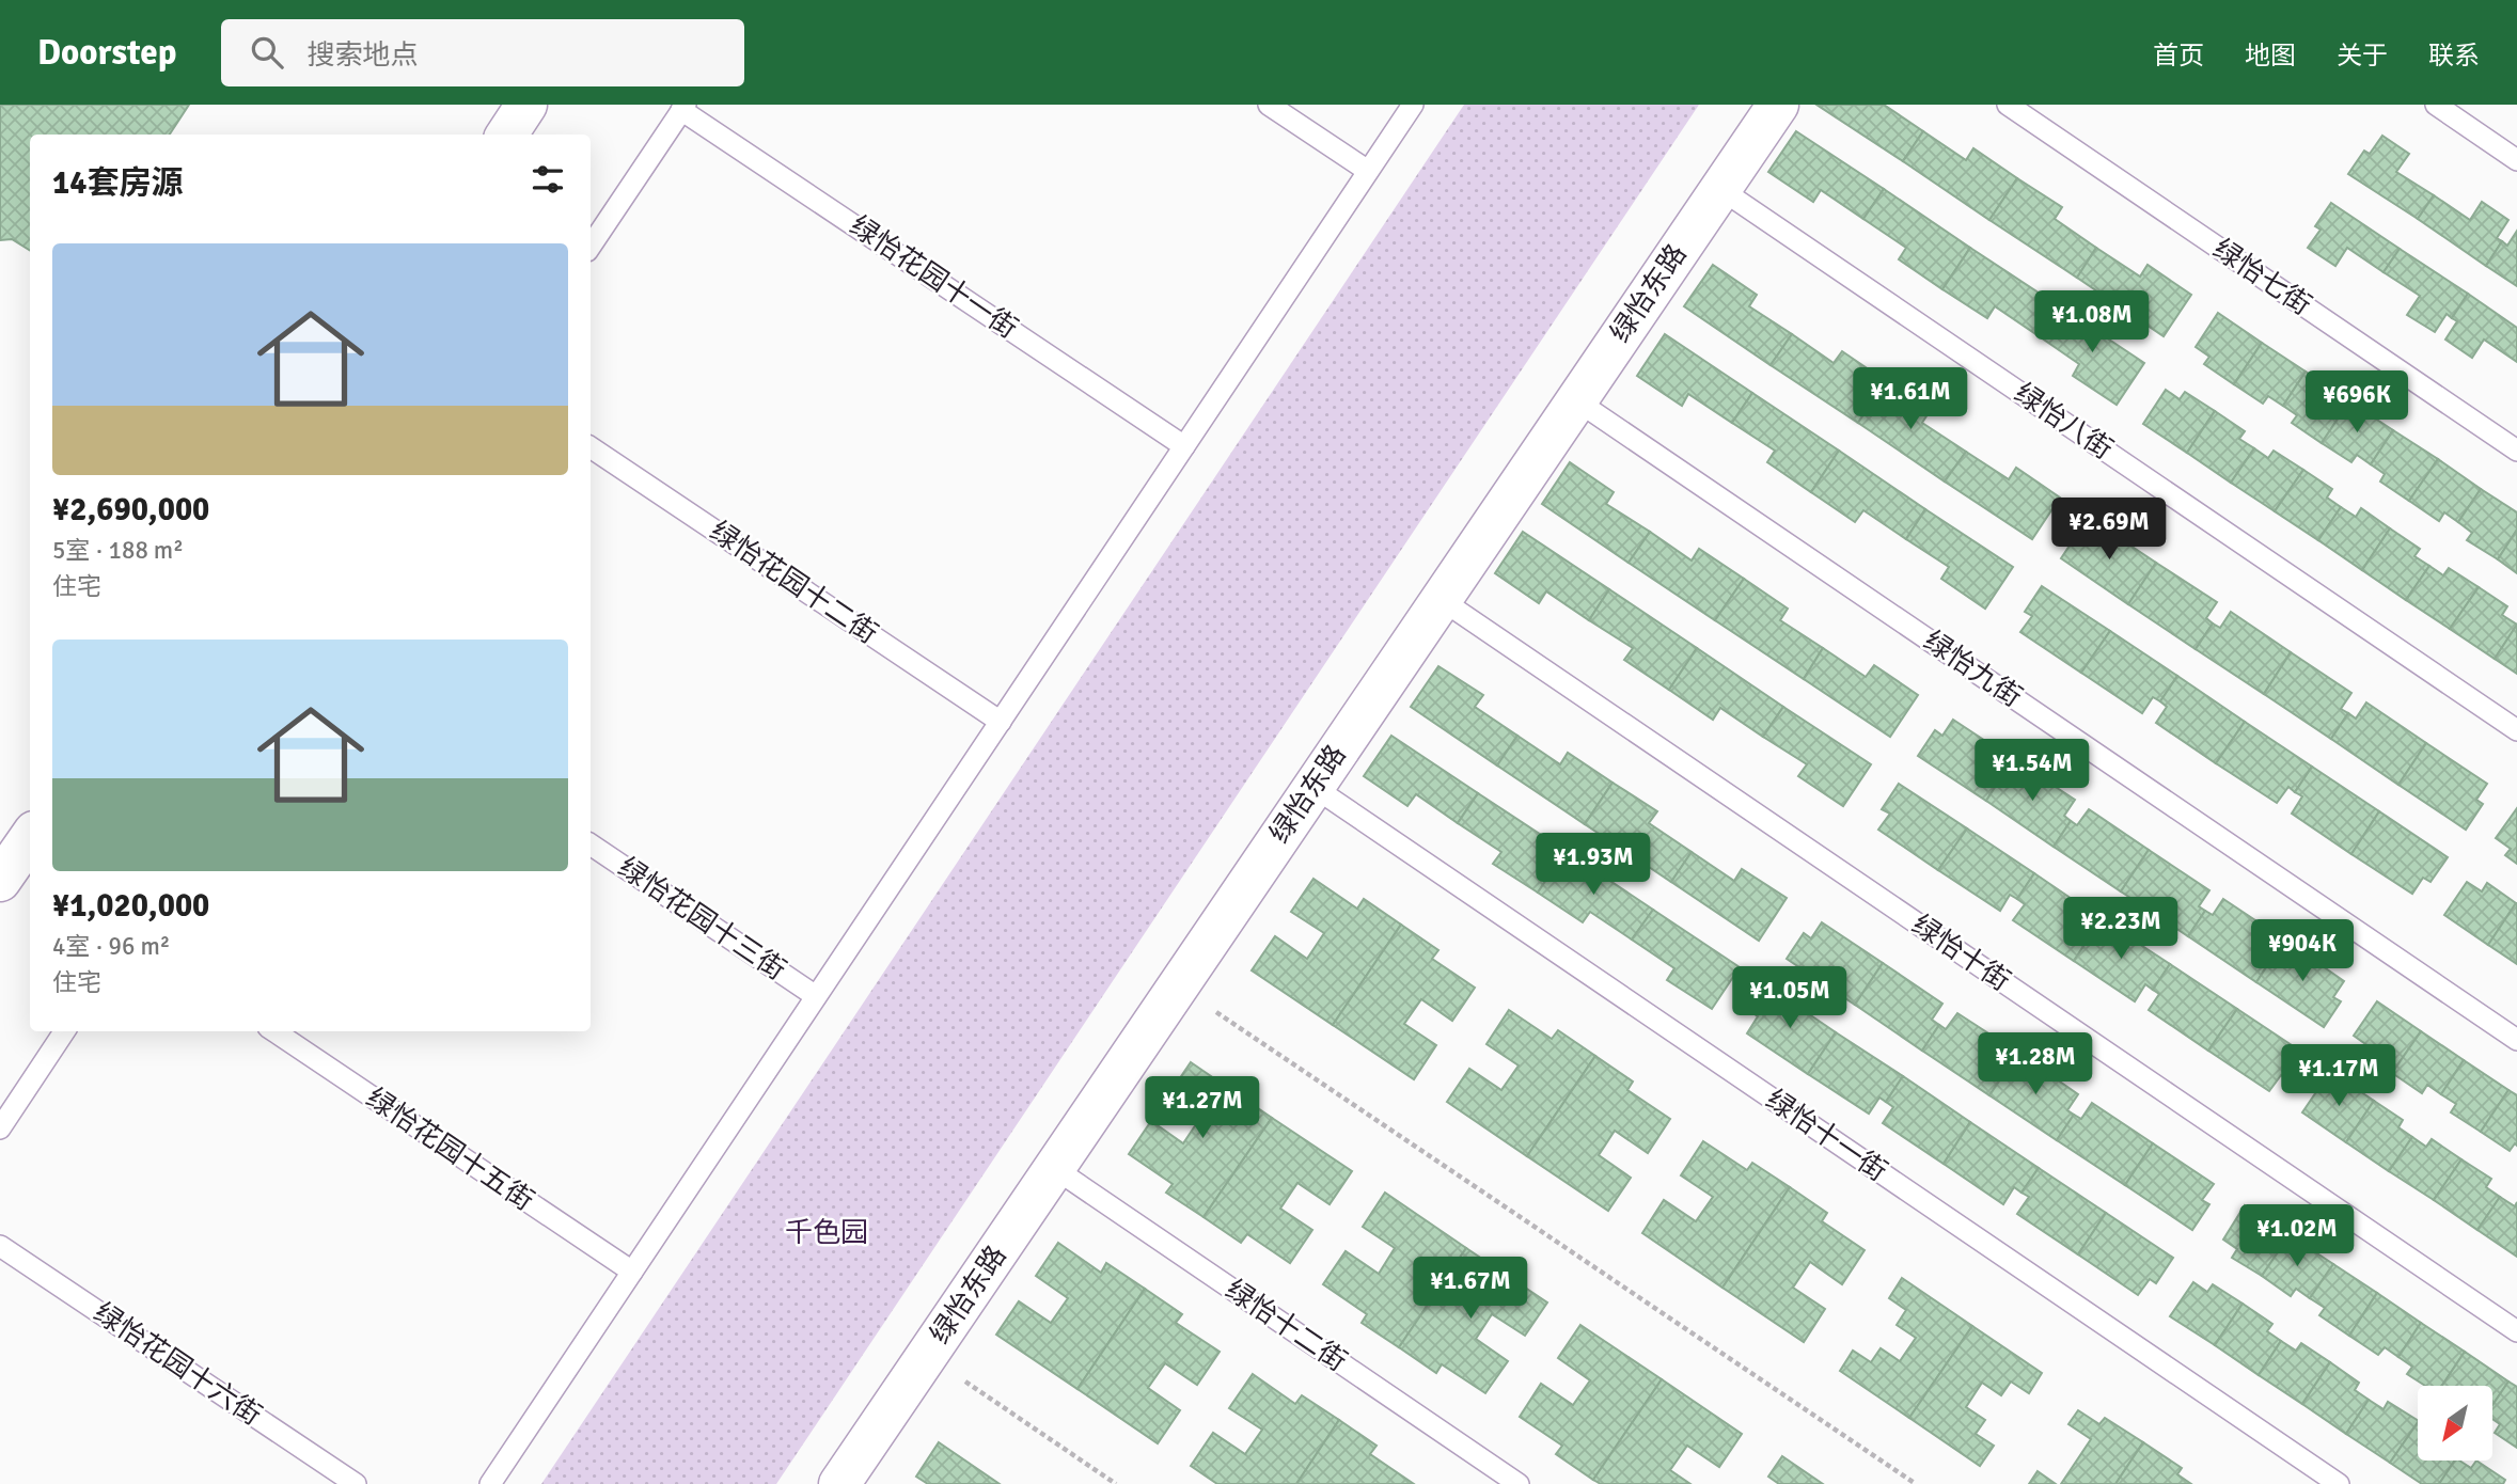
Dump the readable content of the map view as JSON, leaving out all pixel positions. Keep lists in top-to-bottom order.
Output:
{
  "streets": {
    "street": ["绿怡东路"],
    "lane": [
      "绿怡花园十一街",
      "绿怡七街",
      "绿怡八街",
      "绿怡花园十二街",
      "绿怡九街",
      "绿怡花园十三街",
      "绿怡十街",
      "绿怡十一街",
      "绿怡花园十五街",
      "绿怡十二街",
      "绿怡花园十六街"
    ]
  },
  "crossings": [
    ["绿怡东路", "绿怡八街"],
    ["绿怡东路", "绿怡九街"],
    ["绿怡东路", "绿怡十街"],
    ["绿怡东路", "绿怡十一街"],
    ["绿怡东路", "绿怡十二街"]
  ],
  "parks": ["千色园"],
  "north": "bottom left",
  "page": {
    "header": "Doorstep",
    "search": "搜索地点",
    "nav": [
      "首页",
      "地图",
      "关于",
      "联系"
    ],
    "heading": "14套房源",
    "list": [
      {
        "name": "¥2,690,000",
        "note": "5室 · 188 m² · 住宅"
      },
      {
        "name": "¥1,020,000",
        "note": "4室 · 96 m² · 住宅"
      }
    ],
    "price": [
      "¥1.08M",
      "¥1.61M",
      "¥696K",
      "¥2.69M",
      "¥1.54M",
      "¥1.93M",
      "¥2.23M",
      "¥904K",
      "¥1.05M",
      "¥1.28M",
      "¥1.17M",
      "¥1.27M",
      "¥1.02M",
      "¥1.67M"
    ]
  }
}
